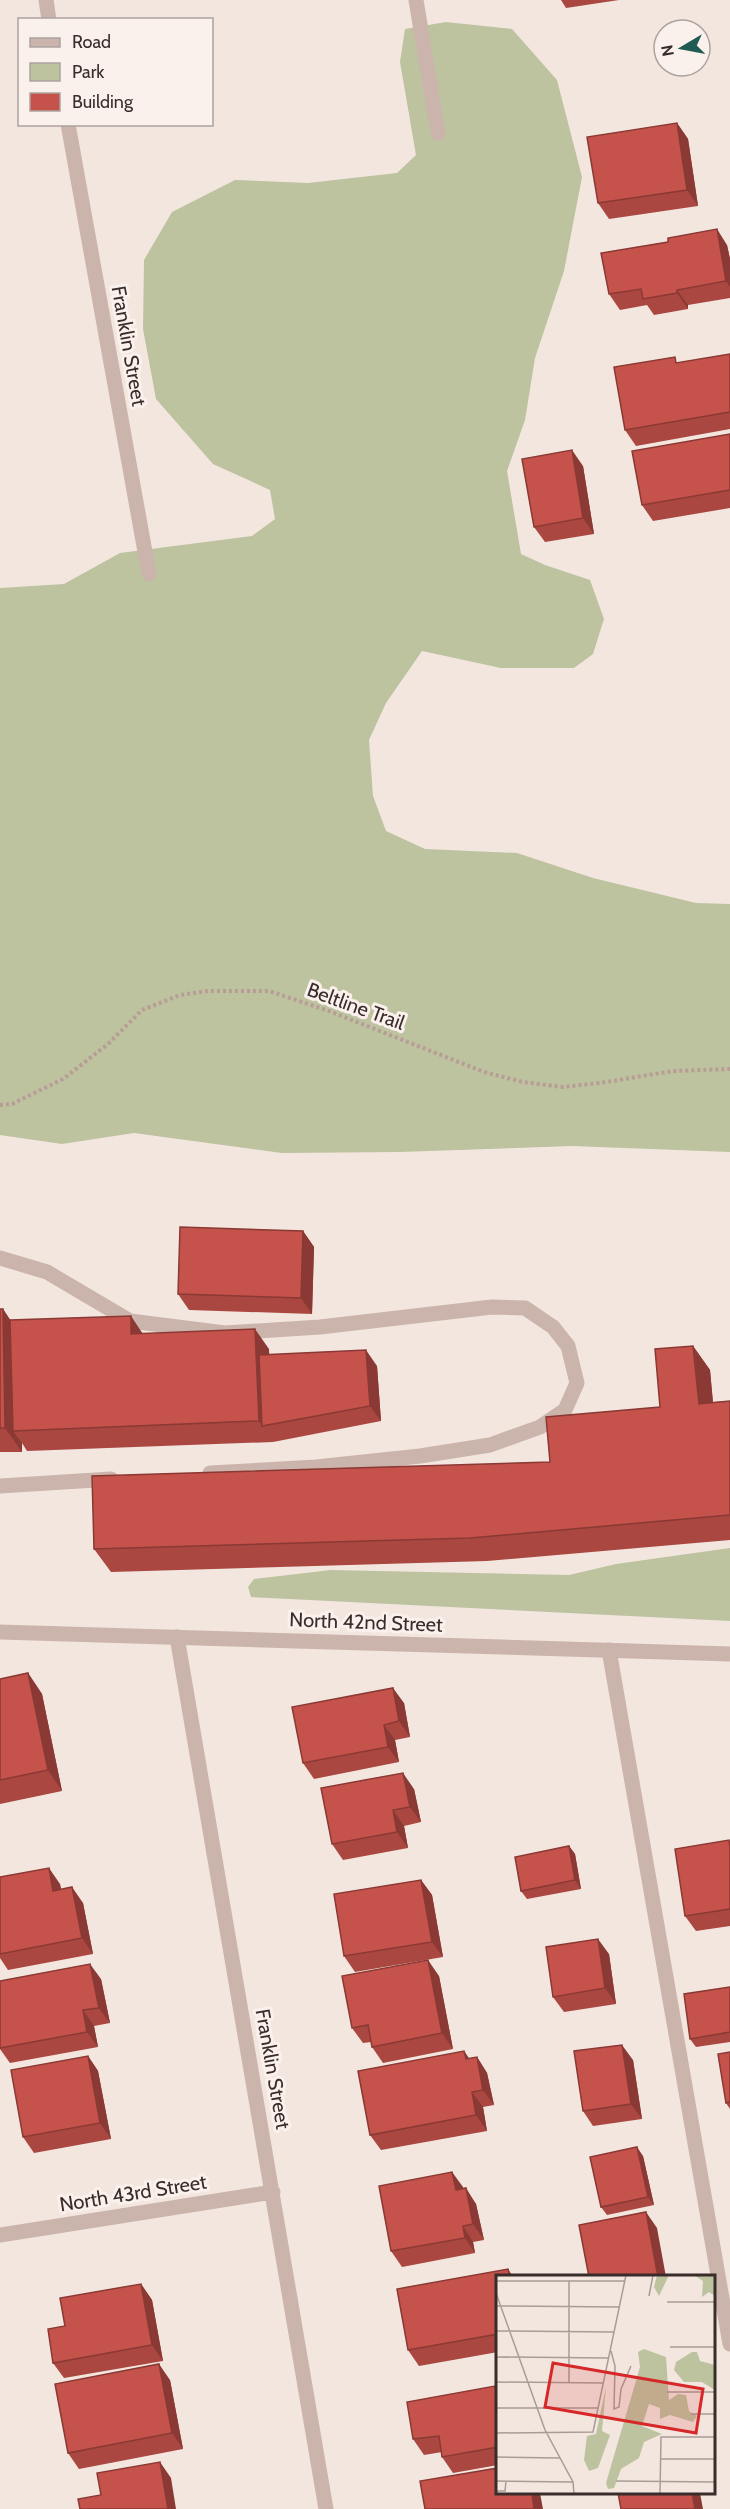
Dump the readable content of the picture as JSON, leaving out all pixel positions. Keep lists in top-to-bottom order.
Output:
{
  "streets": {
    "street": ["Franklin Street", "North 42nd Street", "North 43rd Street"],
    "path": ["Beltline Trail"]
  },
  "crossings": [
    ["Franklin Street", "North 42nd Street"],
    ["Franklin Street", "North 43rd Street"]
  ],
  "legend": ["Road", "Park", "Building"],
  "north": "left"
}
